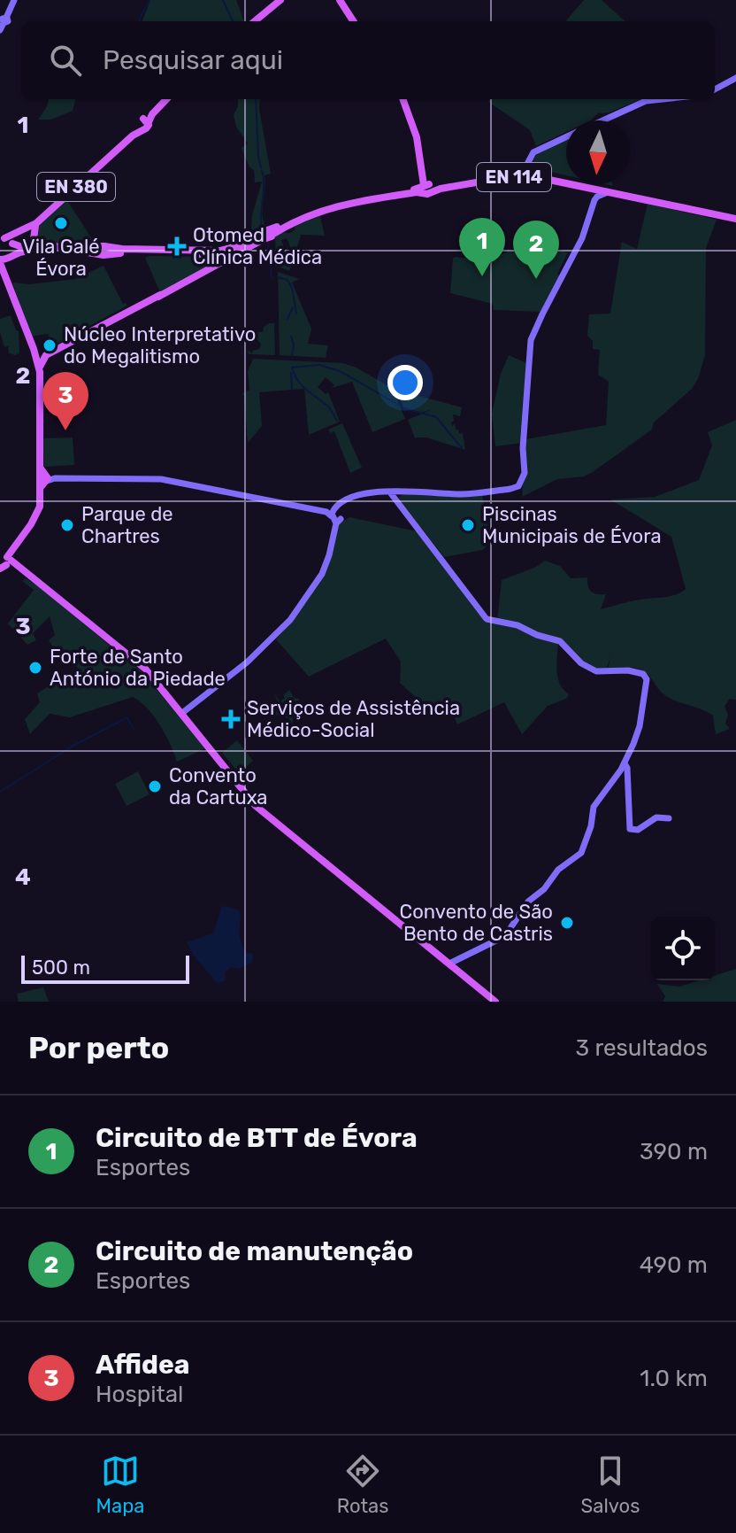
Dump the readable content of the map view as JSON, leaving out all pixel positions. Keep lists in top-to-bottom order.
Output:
{
  "streets": {
    "main road": ["EN 114", "EN 380"]
  },
  "places": {
    "other": [
      "Vila Galé Évora",
      "Núcleo Interpretativo do Megalitismo",
      "Parque de Chartres",
      "Piscinas Municipais de Évora",
      "Forte de Santo António da Piedade",
      "Convento da Cartuxa",
      "Convento de São Bento de Castris"
    ],
    "health": ["Otomed Clínica Médica", "Serviços de Assistência Médico-Social"]
  },
  "scale_bar": "500 m",
  "north": "bottom",
  "page": {
    "search": "Pesquisar aqui",
    "pins": ["1", "2", "3"],
    "scale": "500 m",
    "heading": ["Por perto", "3 resultados"],
    "list": [
      {
        "mark": "1",
        "name": "Circuito de BTT de Évora",
        "note": "Esportes",
        "value": "390 m"
      },
      {
        "mark": "2",
        "name": "Circuito de manutenção",
        "note": "Esportes",
        "value": "490 m"
      },
      {
        "mark": "3",
        "name": "Affidea",
        "note": "Hospital",
        "value": "1.0 km"
      }
    ],
    "nav": ["Mapa", "Rotas", "Salvos"]
  },
  "grid": {
    "rows": [
      "1",
      "2",
      "3",
      "4"
    ]
  }
}
